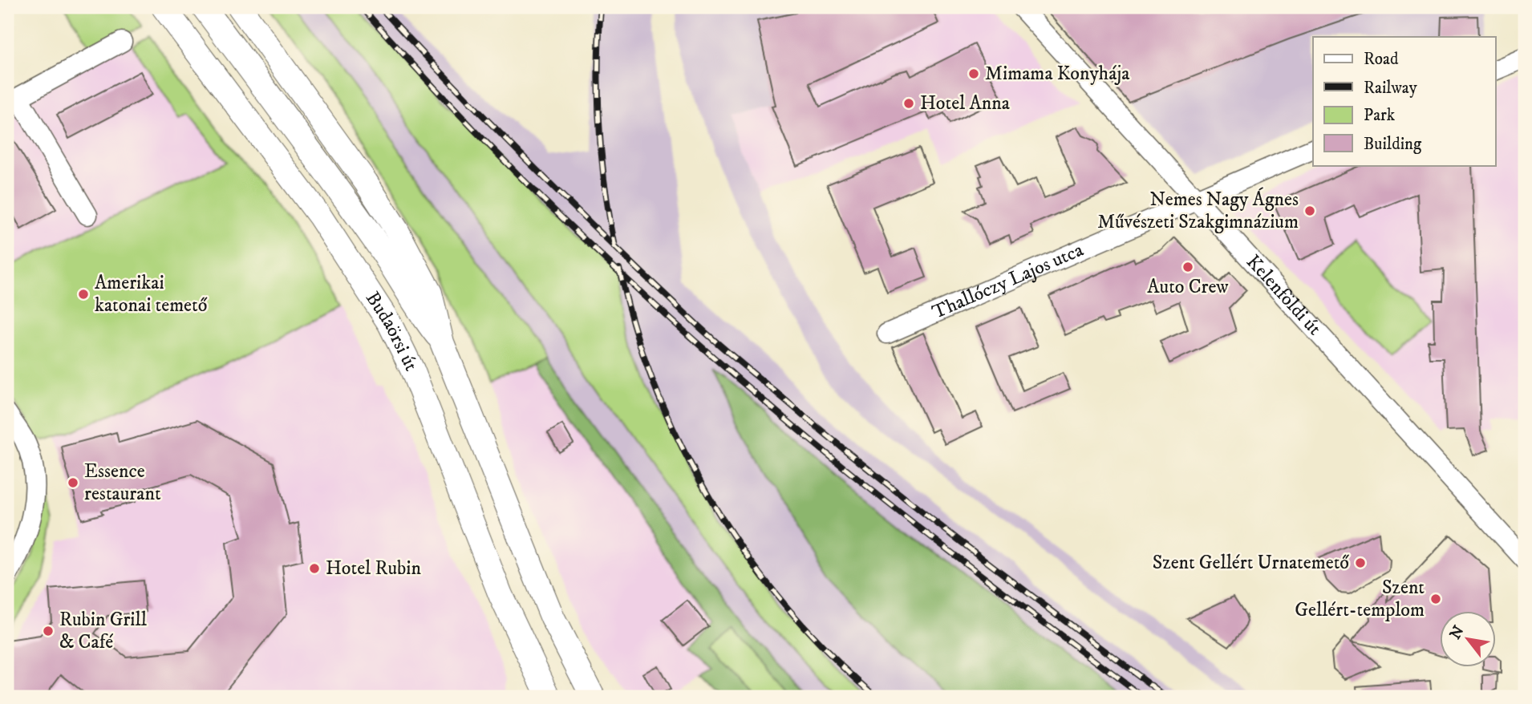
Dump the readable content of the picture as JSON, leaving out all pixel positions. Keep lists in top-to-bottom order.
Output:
{
  "streets": {
    "main road": ["Budaörsi út"],
    "street": ["Thallóczy Lajos utca", "Kelenföldi út"]
  },
  "crossings": [
    ["Thallóczy Lajos utca", "Kelenföldi út"]
  ],
  "places": [
    "Mimama Konyhája",
    "Hotel Anna",
    "Nemes Nagy Ágnes Művészeti Szakgimnázium",
    "Auto Crew",
    "Amerikai katonai temető",
    "Essence restaurant",
    "Szent Gellért Urnatemető",
    "Hotel Rubin",
    "Szent Gellért-templom",
    "Rubin Grill & Café"
  ],
  "legend": [
    "Road",
    "Railway",
    "Park",
    "Building"
  ],
  "north": "top left"
}
